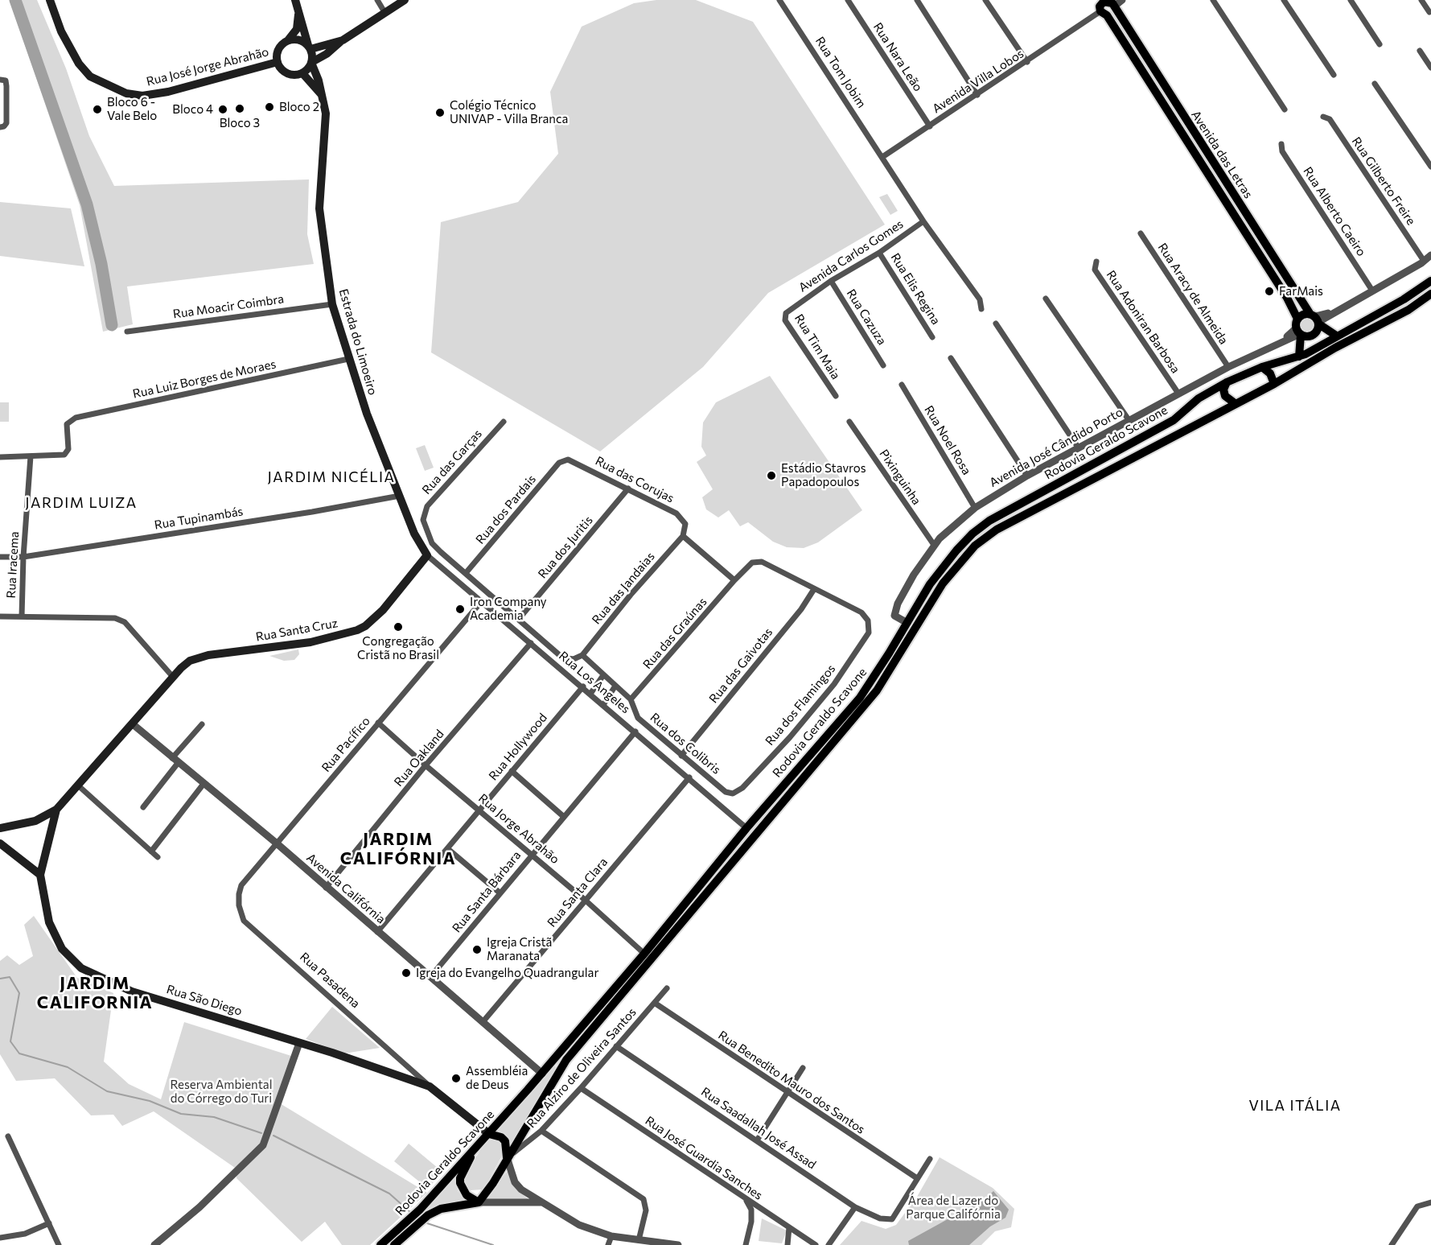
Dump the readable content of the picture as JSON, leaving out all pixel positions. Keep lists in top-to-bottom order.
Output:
{
  "streets": {
    "main road": [
      "Rua José Jorge Abrahão",
      "Avenida das Letras",
      "Estrada do Limoeiro",
      "Rodovia Geraldo Scavone",
      "Rua Santa Cruz",
      "Rua Pasadena",
      "Rua São Diego"
    ],
    "street": [
      "Rua Nara Leão",
      "Rua Tom Jobim",
      "Avenida Villa Lobos",
      "Rua Gilberto Freire",
      "Rua Alberto Caeiro",
      "Avenida Carlos Gomes",
      "Rua Elis Regina",
      "Rua Aracy de Almeida",
      "Rua Moacir Coimbra",
      "Rua Cazuza",
      "Rua Adoniran Barbosa",
      "Rua Tim Maia",
      "Rua Luiz Borges de Moraes",
      "Rua Noel Rosa",
      "Avenida José Cândido Porto",
      "Rua das Garças",
      "Pixinguinha",
      "Rua das Corujas",
      "Rua dos Pardais",
      "Rua Tupinambás",
      "Rua dos Juritis",
      "Rua Iracema",
      "Rua das Jandaias",
      "Rua das Graúnas",
      "Rua das Gaivotas",
      "Rua Los Angeles",
      "Rua dos Flamingos",
      "Rua dos Colibris",
      "Rua Pacífico",
      "Rua Hollywood",
      "Rua Oakland",
      "Rua Jorge Abrahão",
      "Avenida Califórnia",
      "Rua Santa Bárbara",
      "Rua Santa Clara",
      "Rua Alziro de Oliveira Santos",
      "Rua Benedito Mauro dos Santos",
      "Rua Saadallah José Assad",
      "Rua José Guardia Sanches"
    ]
  },
  "crossings": [
    ["Rua Nara Leão", "Avenida Villa Lobos"],
    ["Rua José Jorge Abrahão", "Estrada do Limoeiro"],
    ["Rua Tom Jobim", "Avenida Villa Lobos"],
    ["Rua Tom Jobim", "Avenida Carlos Gomes"],
    ["Avenida Villa Lobos", "Avenida das Letras"],
    ["Avenida das Letras", "Avenida José Cândido Porto"],
    ["Avenida Carlos Gomes", "Rua Elis Regina"],
    ["Avenida Carlos Gomes", "Rua Cazuza"],
    ["Avenida Carlos Gomes", "Rua Tim Maia"],
    ["Rua Aracy de Almeida", "Avenida José Cândido Porto"],
    ["Rua Moacir Coimbra", "Estrada do Limoeiro"],
    ["Rua Adoniran Barbosa", "Avenida José Cândido Porto"],
    ["Estrada do Limoeiro", "Rua Luiz Borges de Moraes"],
    ["Estrada do Limoeiro", "Rua Tupinambás"],
    ["Estrada do Limoeiro", "Rua Santa Cruz"],
    ["Estrada do Limoeiro", "Rua Los Angeles"],
    ["Rua Luiz Borges de Moraes", "Rua Iracema"],
    ["Rua Noel Rosa", "Avenida José Cândido Porto"],
    ["Rodovia Geraldo Scavone", "Avenida José Cândido Porto"],
    ["Rodovia Geraldo Scavone", "Rua Los Angeles"],
    ["Rodovia Geraldo Scavone", "Rua Jorge Abrahão"],
    ["Rodovia Geraldo Scavone", "Avenida Califórnia"],
    ["Rodovia Geraldo Scavone", "Rua Pasadena"],
    ["Rodovia Geraldo Scavone", "Rua Alziro de Oliveira Santos"],
    ["Avenida José Cândido Porto", "Pixinguinha"],
    ["Rua das Garças", "Rua dos Pardais"],
    ["Rua das Corujas", "Rua dos Pardais"],
    ["Rua das Corujas", "Rua dos Juritis"],
    ["Rua das Corujas", "Rua das Jandaias"],
    ["Rua Tupinambás", "Rua Iracema"],
    ["Rua das Jandaias", "Rua dos Colibris"],
    ["Rua Santa Cruz", "Rua Los Angeles"],
    ["Rua das Graúnas", "Rua dos Colibris"],
    ["Rua das Gaivotas", "Rua dos Flamingos"],
    ["Rua das Gaivotas", "Rua dos Colibris"],
    ["Rua Los Angeles", "Rua Pacífico"],
    ["Rua Los Angeles", "Rua Hollywood"],
    ["Rua Los Angeles", "Rua Oakland"],
    ["Rua Los Angeles", "Rua Santa Bárbara"],
    ["Rua Los Angeles", "Rua Santa Clara"],
    ["Rua dos Flamingos", "Rua dos Colibris"],
    ["Rua Pacífico", "Rua Jorge Abrahão"],
    ["Rua Pacífico", "Avenida Califórnia"],
    ["Rua Pacífico", "Rua Pasadena"],
    ["Rua Hollywood", "Rua Jorge Abrahão"],
    ["Rua Hollywood", "Avenida Califórnia"],
    ["Rua Oakland", "Rua Jorge Abrahão"],
    ["Rua Oakland", "Avenida Califórnia"],
    ["Rua Jorge Abrahão", "Rua Santa Bárbara"],
    ["Rua Jorge Abrahão", "Rua Santa Clara"],
    ["Avenida Califórnia", "Rua Santa Bárbara"],
    ["Avenida Califórnia", "Rua Santa Clara"],
    ["Avenida Califórnia", "Rua São Diego"],
    ["Rua Pasadena", "Rua São Diego"],
    ["Rua Alziro de Oliveira Santos", "Rua Benedito Mauro dos Santos"],
    ["Rua Alziro de Oliveira Santos", "Rua Saadallah José Assad"],
    ["Rua Alziro de Oliveira Santos", "Rua José Guardia Sanches"],
    ["Rua Benedito Mauro dos Santos", "Rua Saadallah José Assad"]
  ],
  "districts": [
    "JARDIM NICÉLIA",
    "JARDIM LUIZA",
    "JARDIM CALIFÓRNIA",
    "JARDIM CALIFORNIA",
    "VILA ITÁLIA"
  ],
  "parks": ["Reserva Ambiental do Córrego do Turi", "Área de Lazer do Parque Califórnia"],
  "places": [
    "Bloco 2",
    "Bloco 3",
    "Bloco 6 - Vale Belo",
    "Bloco 4",
    "Colégio Técnico UNIVAP - Villa Branca",
    "FarMais",
    "Estádio Stavros Papadopoulos",
    "Iron Company Academia",
    "Congregação Cristã no Brasil",
    "Igreja Cristã Maranata",
    "Igreja do Evangelho Quadrangular",
    "Assembléia de Deus"
  ]
}
